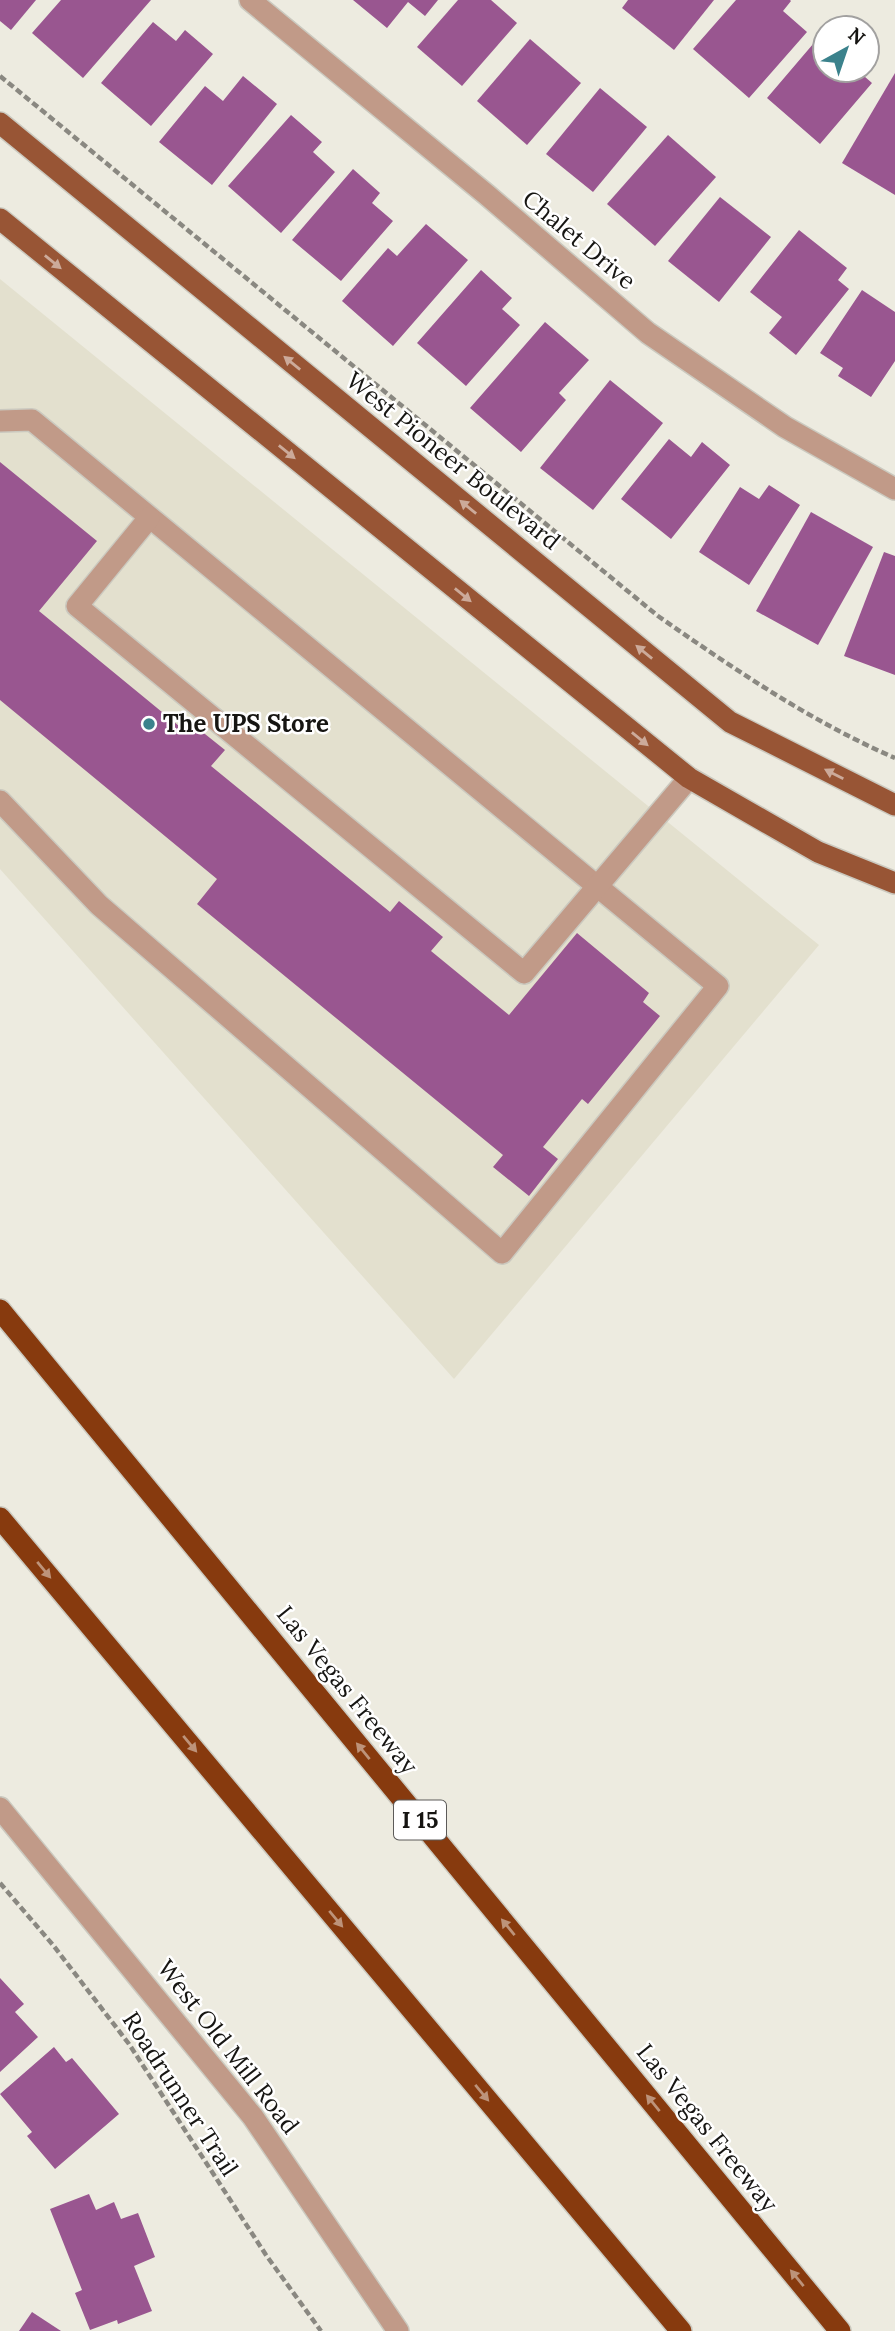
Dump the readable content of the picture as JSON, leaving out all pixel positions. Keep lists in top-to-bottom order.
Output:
{
  "streets": {
    "highway": ["Las Vegas Freeway", "I 15"],
    "main road": ["West Pioneer Boulevard"],
    "street": ["Chalet Drive", "West Old Mill Road"],
    "path": ["Roadrunner Trail"]
  },
  "places": ["The UPS Store"],
  "north": "top right"
}
